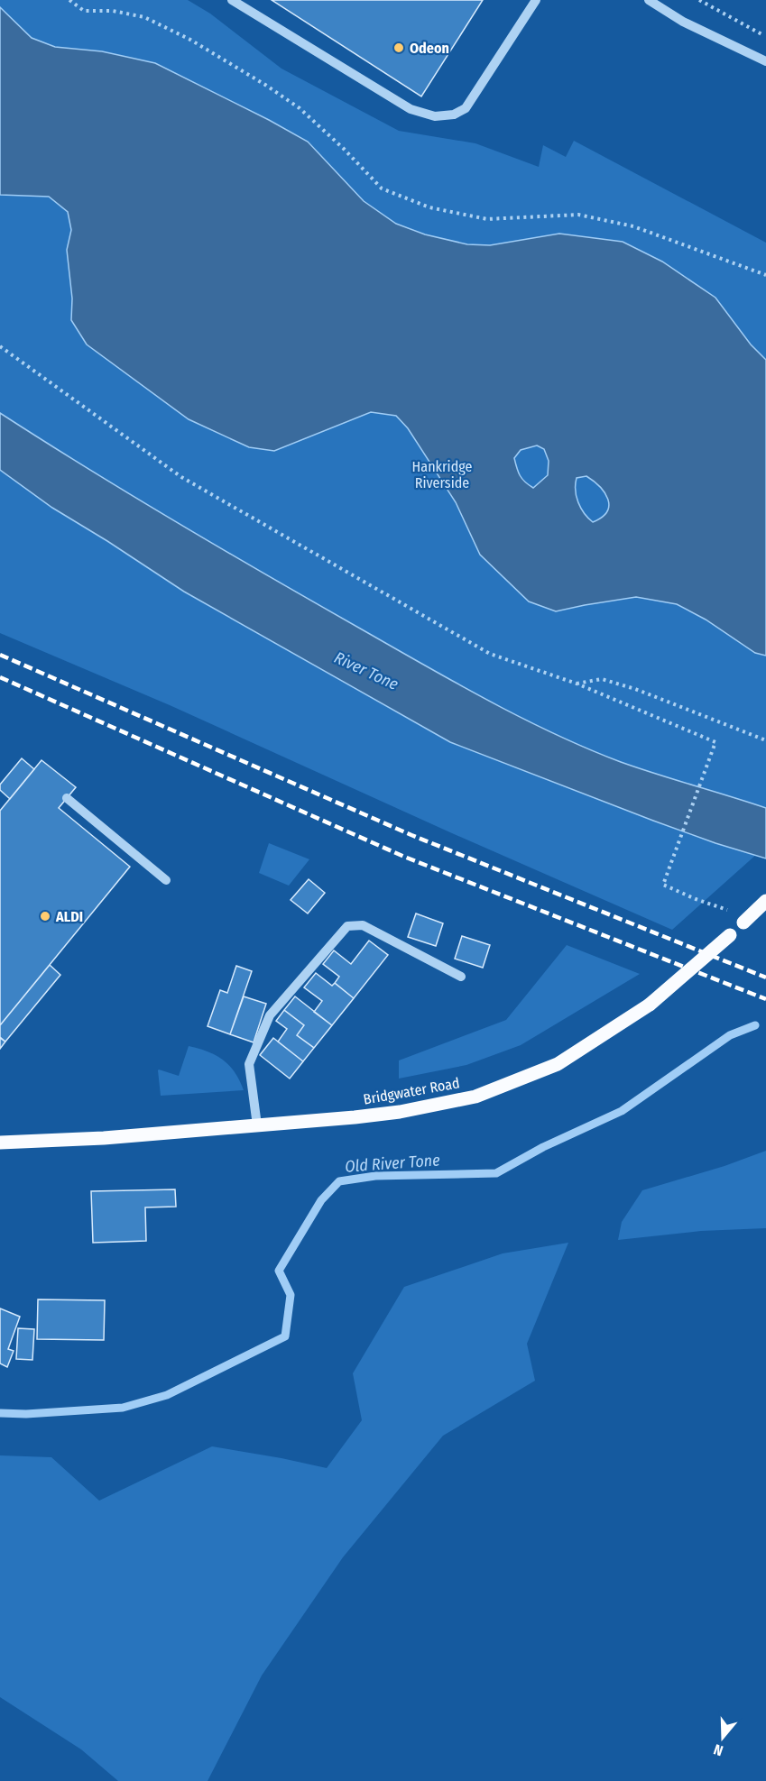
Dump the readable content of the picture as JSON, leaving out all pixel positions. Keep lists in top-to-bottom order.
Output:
{
  "streets": {
    "main road": ["Bridgwater Road"]
  },
  "water": ["River Tone", "Old River Tone"],
  "parks": ["Hankridge Riverside"],
  "places": ["Odeon", "ALDI"],
  "north": "bottom"
}
